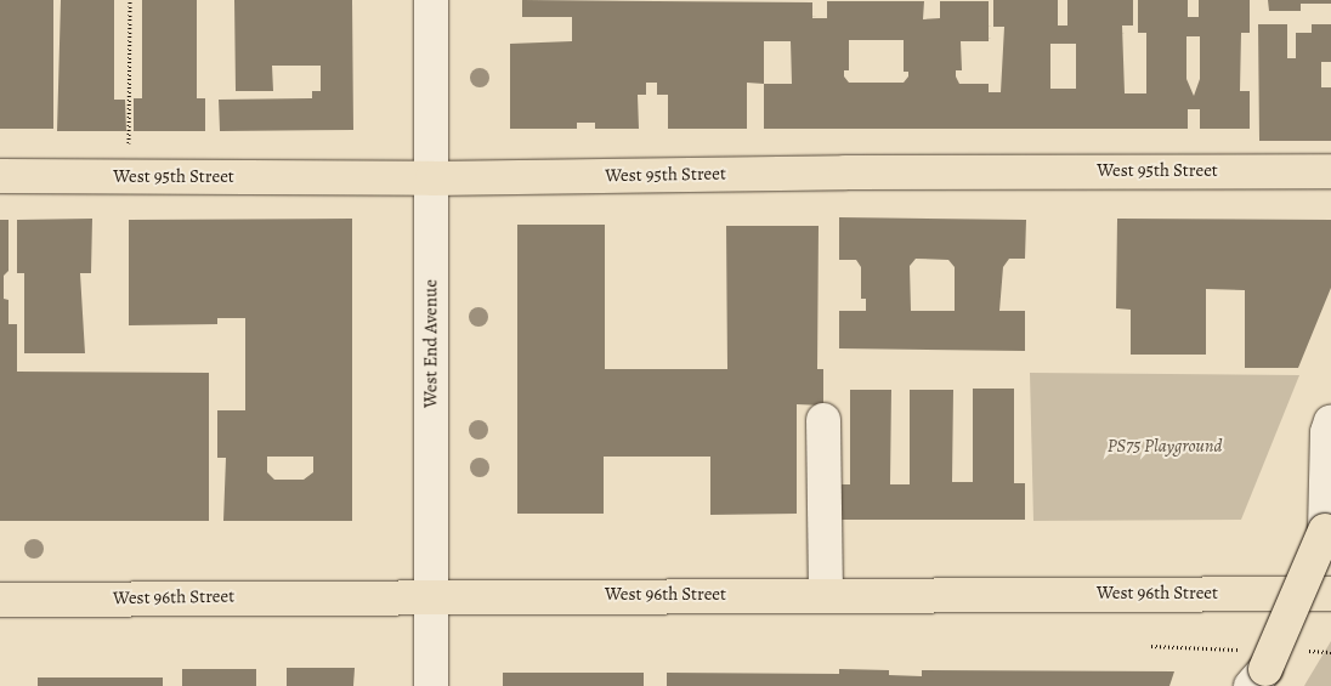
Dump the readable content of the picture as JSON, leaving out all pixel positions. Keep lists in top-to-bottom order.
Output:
{
  "streets": {
    "main road": ["West 95th Street", "West 96th Street"],
    "street": ["West End Avenue"]
  },
  "crossings": [
    ["West 95th Street", "West End Avenue"],
    ["West End Avenue", "West 96th Street"]
  ],
  "parks": ["PS75 Playground"]
}
